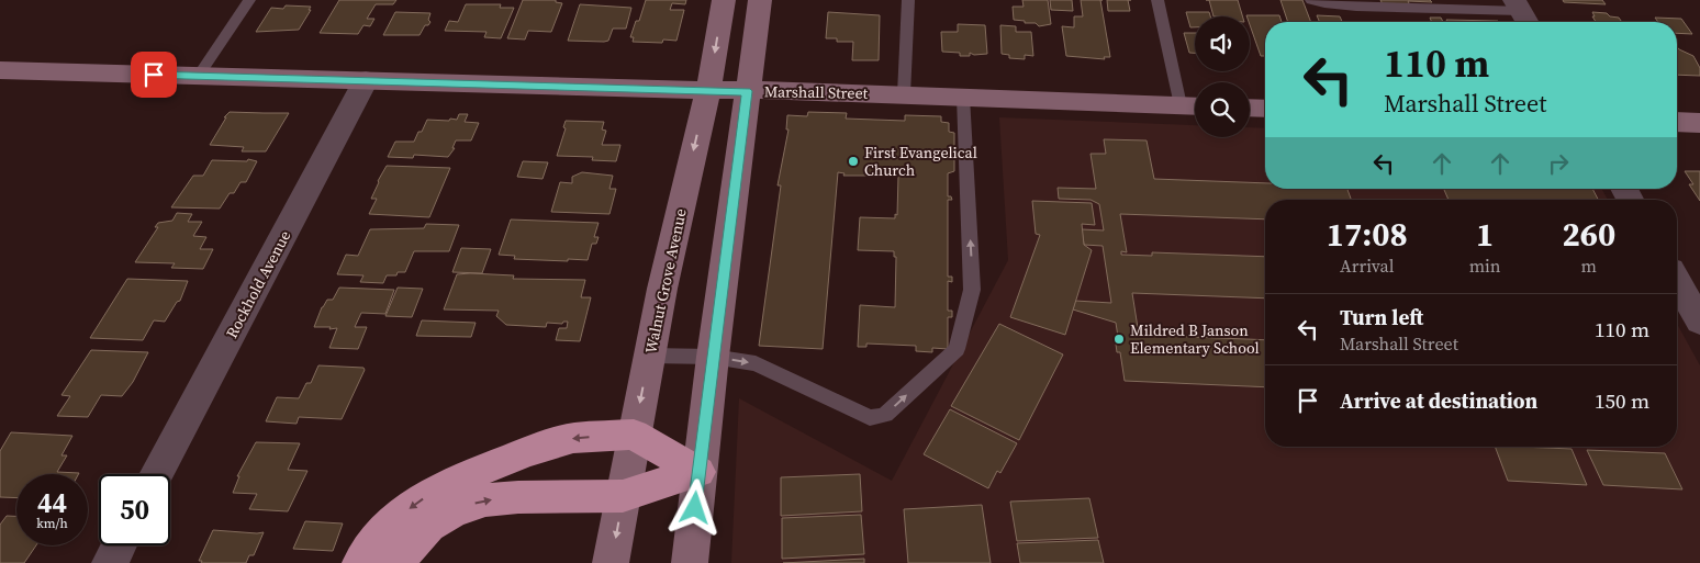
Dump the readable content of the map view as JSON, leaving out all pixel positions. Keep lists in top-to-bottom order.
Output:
{
  "streets": {
    "street": ["Marshall Street", "Walnut Grove Avenue", "Rockhold Avenue"]
  },
  "crossings": [
    ["Marshall Street", "Walnut Grove Avenue"],
    ["Marshall Street", "Rockhold Avenue"]
  ],
  "places": ["First Evangelical Church", "Mildred B Janson Elementary School"],
  "page": {
    "turn": ["110 m", "Marshall Street"],
    "eta": [
      "17:08",
      "Arrival",
      "1",
      "min",
      "260",
      "m"
    ],
    "list": [
      {
        "name": "Turn left",
        "note": "Marshall Street",
        "value": "110 m"
      },
      {
        "name": "Arrive at destination",
        "value": "150 m"
      }
    ],
    "speed": "44 km/h",
    "limit": "50"
  }
}
